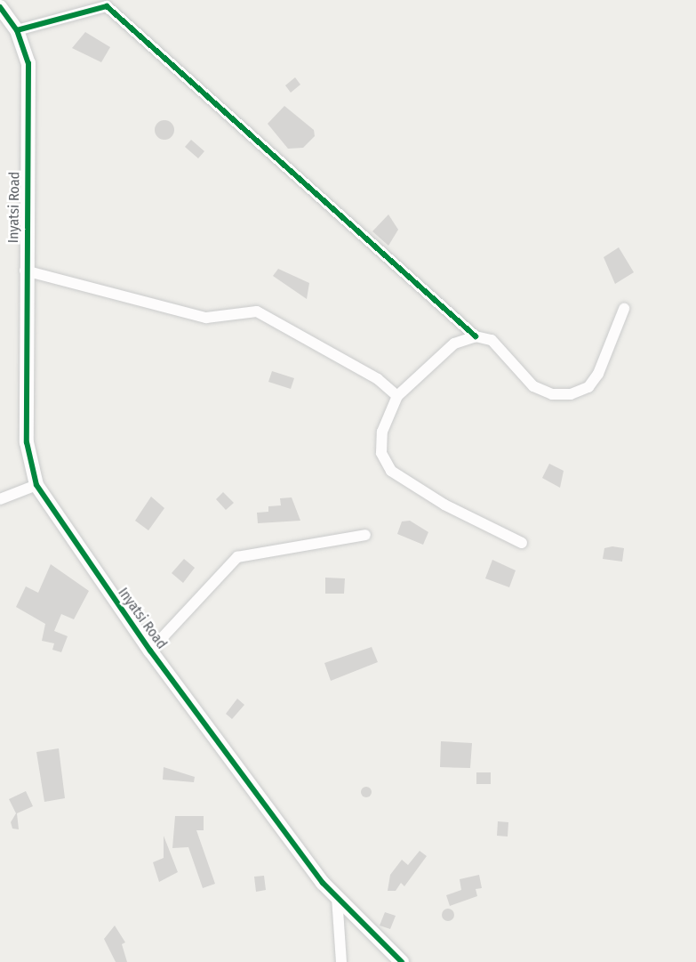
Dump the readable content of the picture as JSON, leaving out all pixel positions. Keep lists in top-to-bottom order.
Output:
{
  "streets": {
    "street": ["Inyatsi Road"]
  }
}
